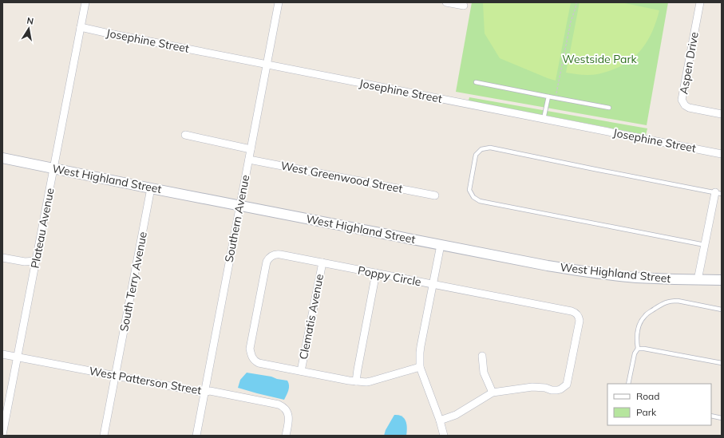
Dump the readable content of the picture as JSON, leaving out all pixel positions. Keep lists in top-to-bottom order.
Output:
{
  "streets": {
    "street": [
      "Josephine Street",
      "Aspen Drive",
      "West Greenwood Street",
      "West Highland Street",
      "Southern Avenue",
      "Plateau Avenue",
      "Poppy Circle",
      "South Terry Avenue",
      "Clematis Avenue",
      "West Patterson Street"
    ]
  },
  "crossings": [
    ["Josephine Street", "Southern Avenue"],
    ["Josephine Street", "Plateau Avenue"],
    ["West Greenwood Street", "Southern Avenue"],
    ["West Highland Street", "Southern Avenue"],
    ["West Highland Street", "Plateau Avenue"],
    ["West Highland Street", "South Terry Avenue"],
    ["Southern Avenue", "West Patterson Street"],
    ["Plateau Avenue", "West Patterson Street"],
    ["Poppy Circle", "Clematis Avenue"],
    ["South Terry Avenue", "West Patterson Street"]
  ],
  "parks": ["Westside Park"],
  "legend": ["Road", "Park"],
  "north": "top"
}
